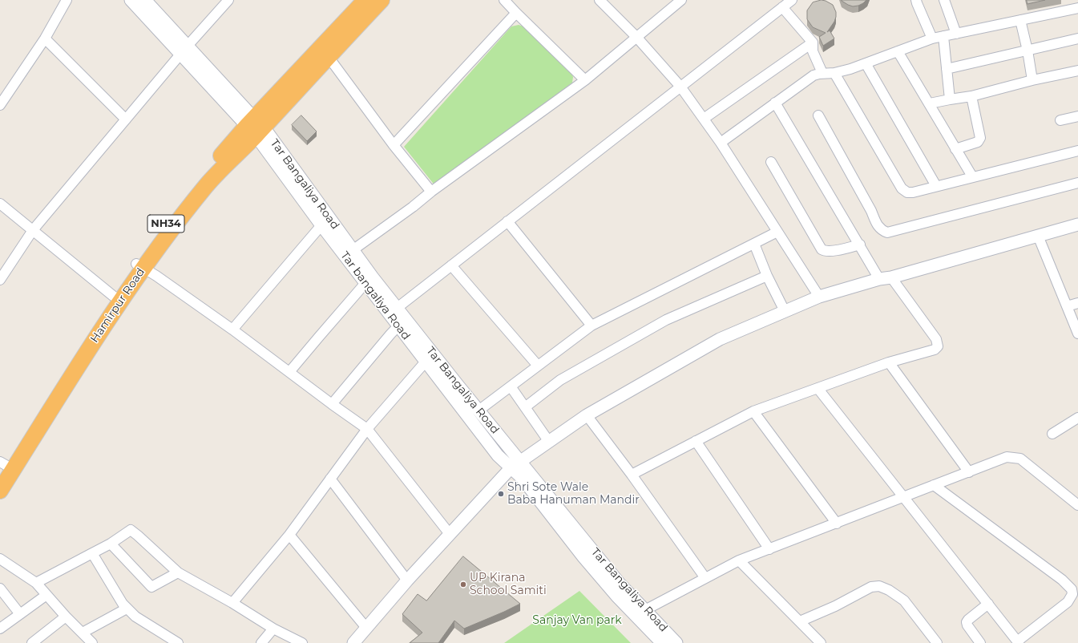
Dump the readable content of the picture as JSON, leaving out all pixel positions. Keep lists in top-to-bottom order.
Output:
{
  "streets": {
    "highway": ["NH34", "Hamirpur Road"],
    "street": ["Tar Bangaliya Road", "Tar bangaliya Road"]
  },
  "crossings": [
    ["Tar Bangaliya Road", "NH34"],
    ["Tar Bangaliya Road", "Tar bangaliya Road"],
    ["NH34", "Tar bangaliya Road"],
    ["NH34", "Hamirpur Road"]
  ],
  "parks": ["Sanjay Van park"],
  "places": ["Shri Sote Wale Baba Hanuman Mandir", "UP Kirana School Samiti"]
}
